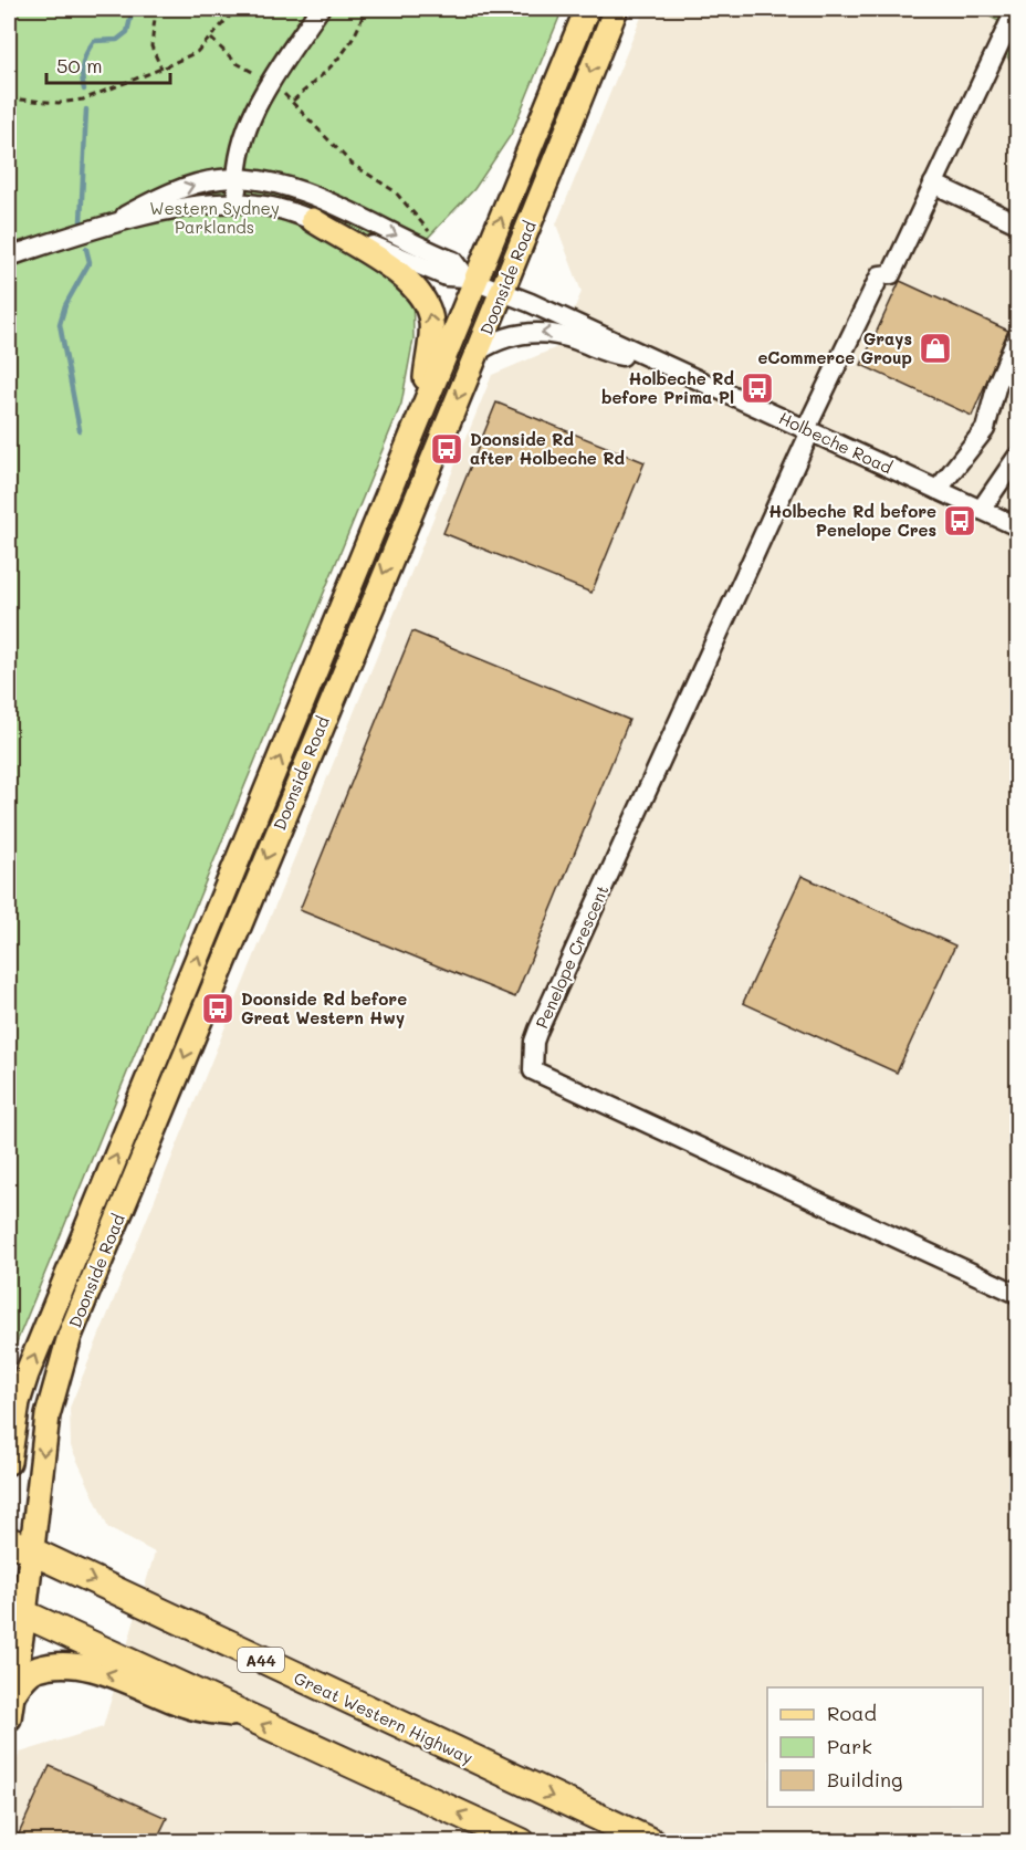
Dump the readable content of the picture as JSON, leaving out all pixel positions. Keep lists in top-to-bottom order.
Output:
{
  "streets": {
    "highway": ["A44", "Great Western Highway"],
    "main road": ["Doonside Road"],
    "street": ["Holbeche Road", "Penelope Crescent"]
  },
  "crossings": [
    ["Doonside Road", "Holbeche Road"],
    ["Doonside Road", "Great Western Highway"],
    ["Holbeche Road", "Penelope Crescent"]
  ],
  "parks": ["Western Sydney Parklands"],
  "places": {
    "shop": ["Grays eCommerce Group"],
    "bus stop": [
      "Holbeche Rd before Prima Pl",
      "Doonside Rd after Holbeche Rd",
      "Holbeche Rd before Penelope Cres",
      "Doonside Rd before Great Western Hwy"
    ]
  },
  "legend": ["Road", "Park", "Building"],
  "scale_bar": "50 m"
}
